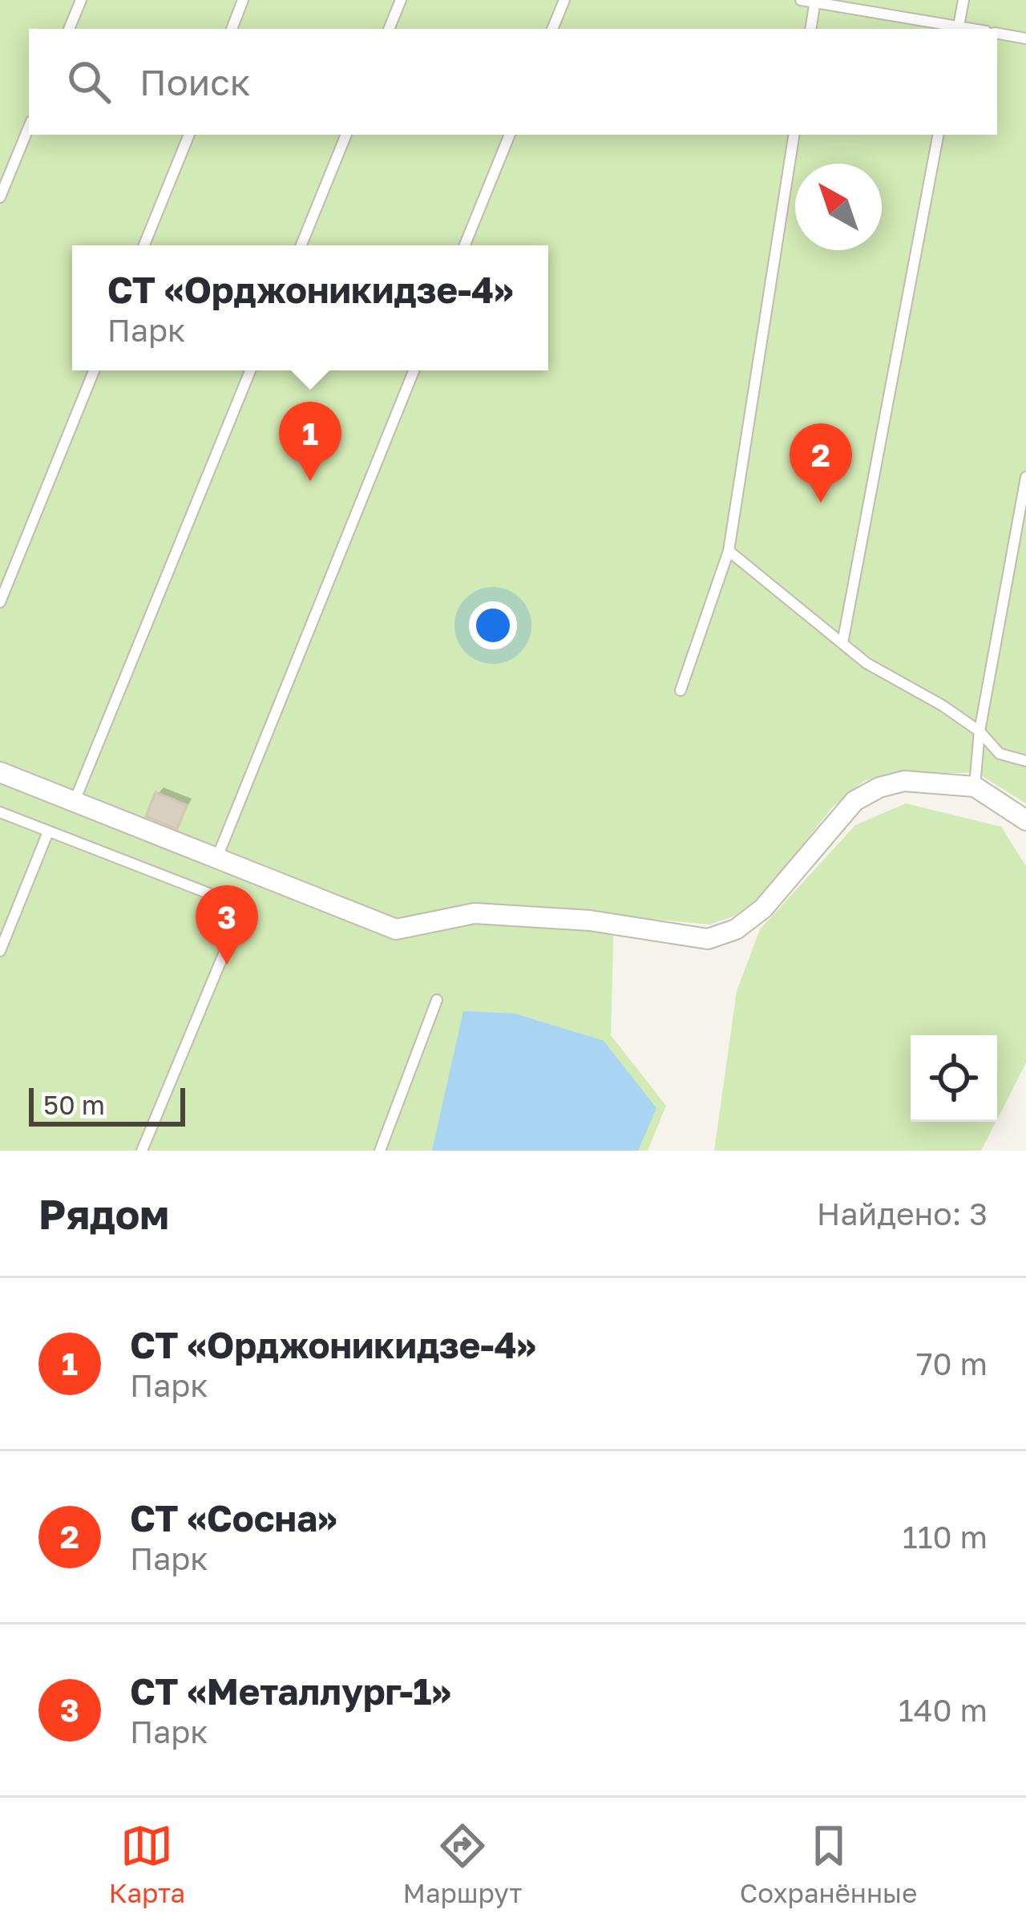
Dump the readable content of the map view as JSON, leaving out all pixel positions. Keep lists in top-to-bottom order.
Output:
{
  "scale_bar": "50 m",
  "north": "top left",
  "page": {
    "search": "Поиск",
    "popup": ["СТ «Орджоникидзе-4»", "Парк"],
    "pins": ["1", "2", "3"],
    "scale": "50 m",
    "heading": ["Рядом", "Найдено: 3"],
    "list": [
      {
        "mark": "1",
        "name": "СТ «Орджоникидзе-4»",
        "note": "Парк",
        "value": "70 m"
      },
      {
        "mark": "2",
        "name": "СТ «Сосна»",
        "note": "Парк",
        "value": "110 m"
      },
      {
        "mark": "3",
        "name": "СТ «Металлург-1»",
        "note": "Парк",
        "value": "140 m"
      }
    ],
    "nav": ["Карта", "Маршрут", "Сохранённые"]
  }
}
